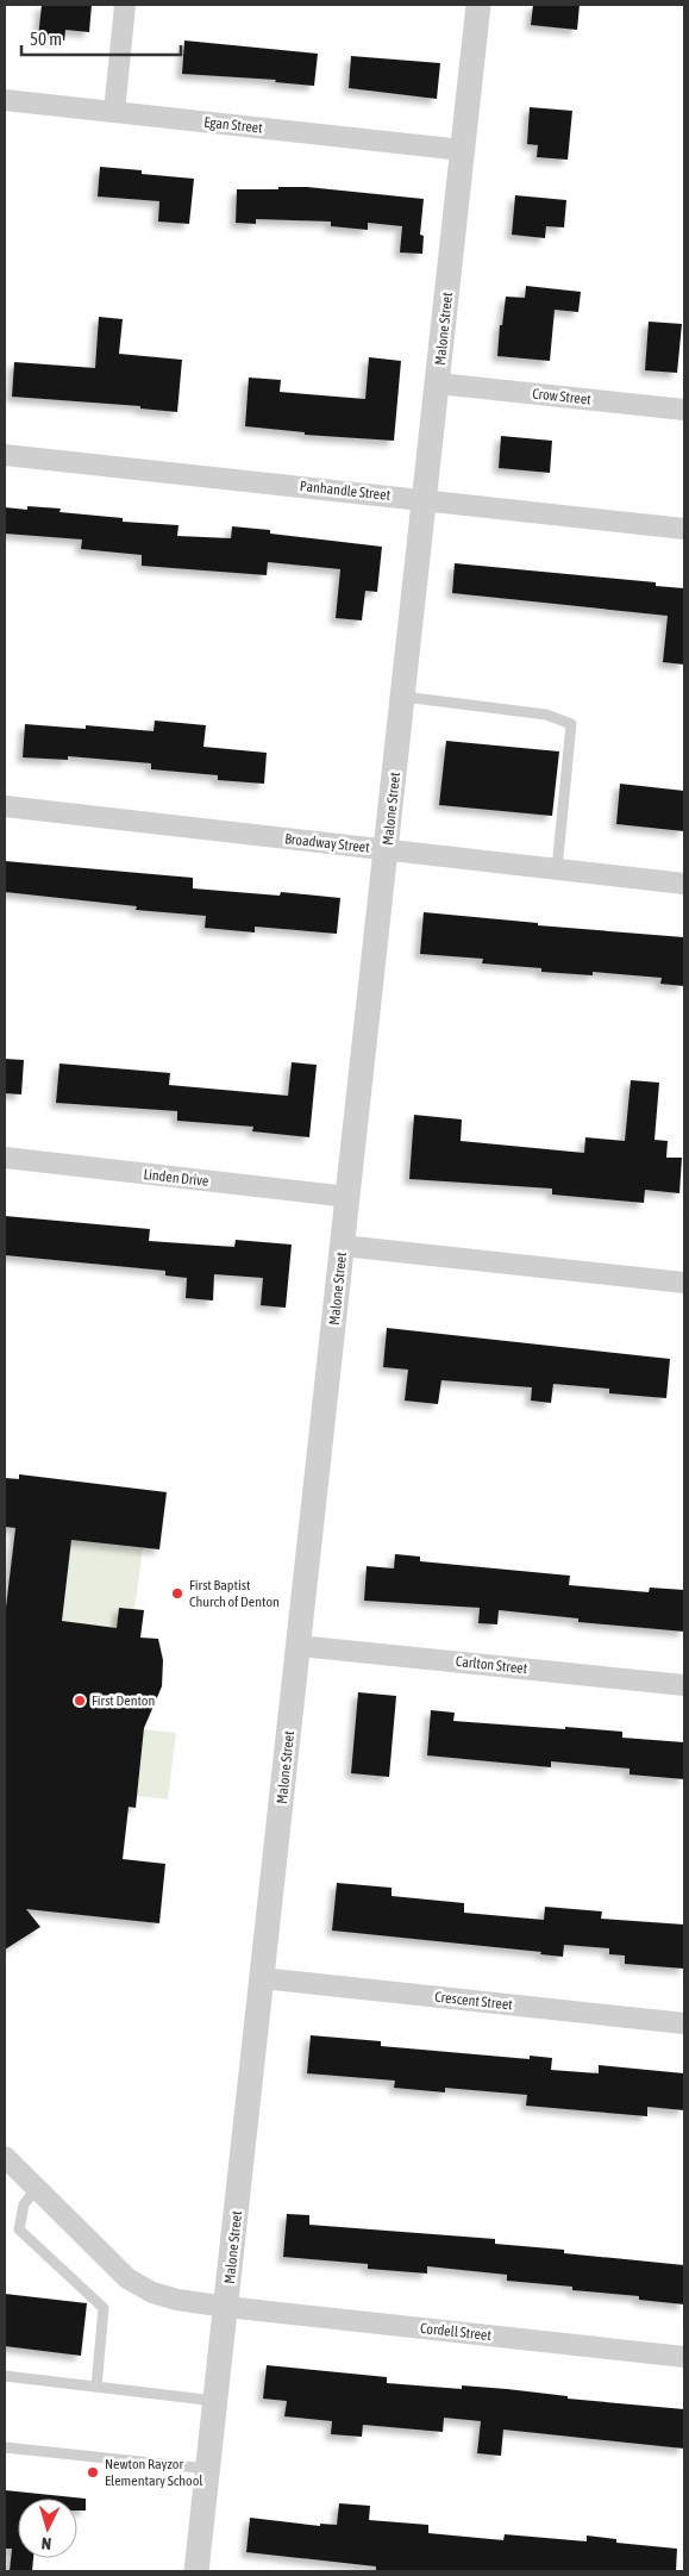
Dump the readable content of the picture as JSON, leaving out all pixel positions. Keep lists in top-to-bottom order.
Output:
{
  "streets": {
    "street": [
      "Egan Street",
      "Malone Street",
      "Crow Street",
      "Panhandle Street",
      "Broadway Street",
      "Linden Drive",
      "Carlton Street",
      "Crescent Street",
      "Cordell Street"
    ]
  },
  "crossings": [
    ["Egan Street", "Malone Street"],
    ["Malone Street", "Crow Street"],
    ["Malone Street", "Panhandle Street"],
    ["Malone Street", "Broadway Street"],
    ["Malone Street", "Linden Drive"],
    ["Malone Street", "Carlton Street"],
    ["Malone Street", "Crescent Street"],
    ["Malone Street", "Cordell Street"]
  ],
  "places": ["First Baptist Church of Denton", "First Denton", "Newton Rayzor Elementary School"],
  "scale_bar": "50 m",
  "north": "bottom"
}
